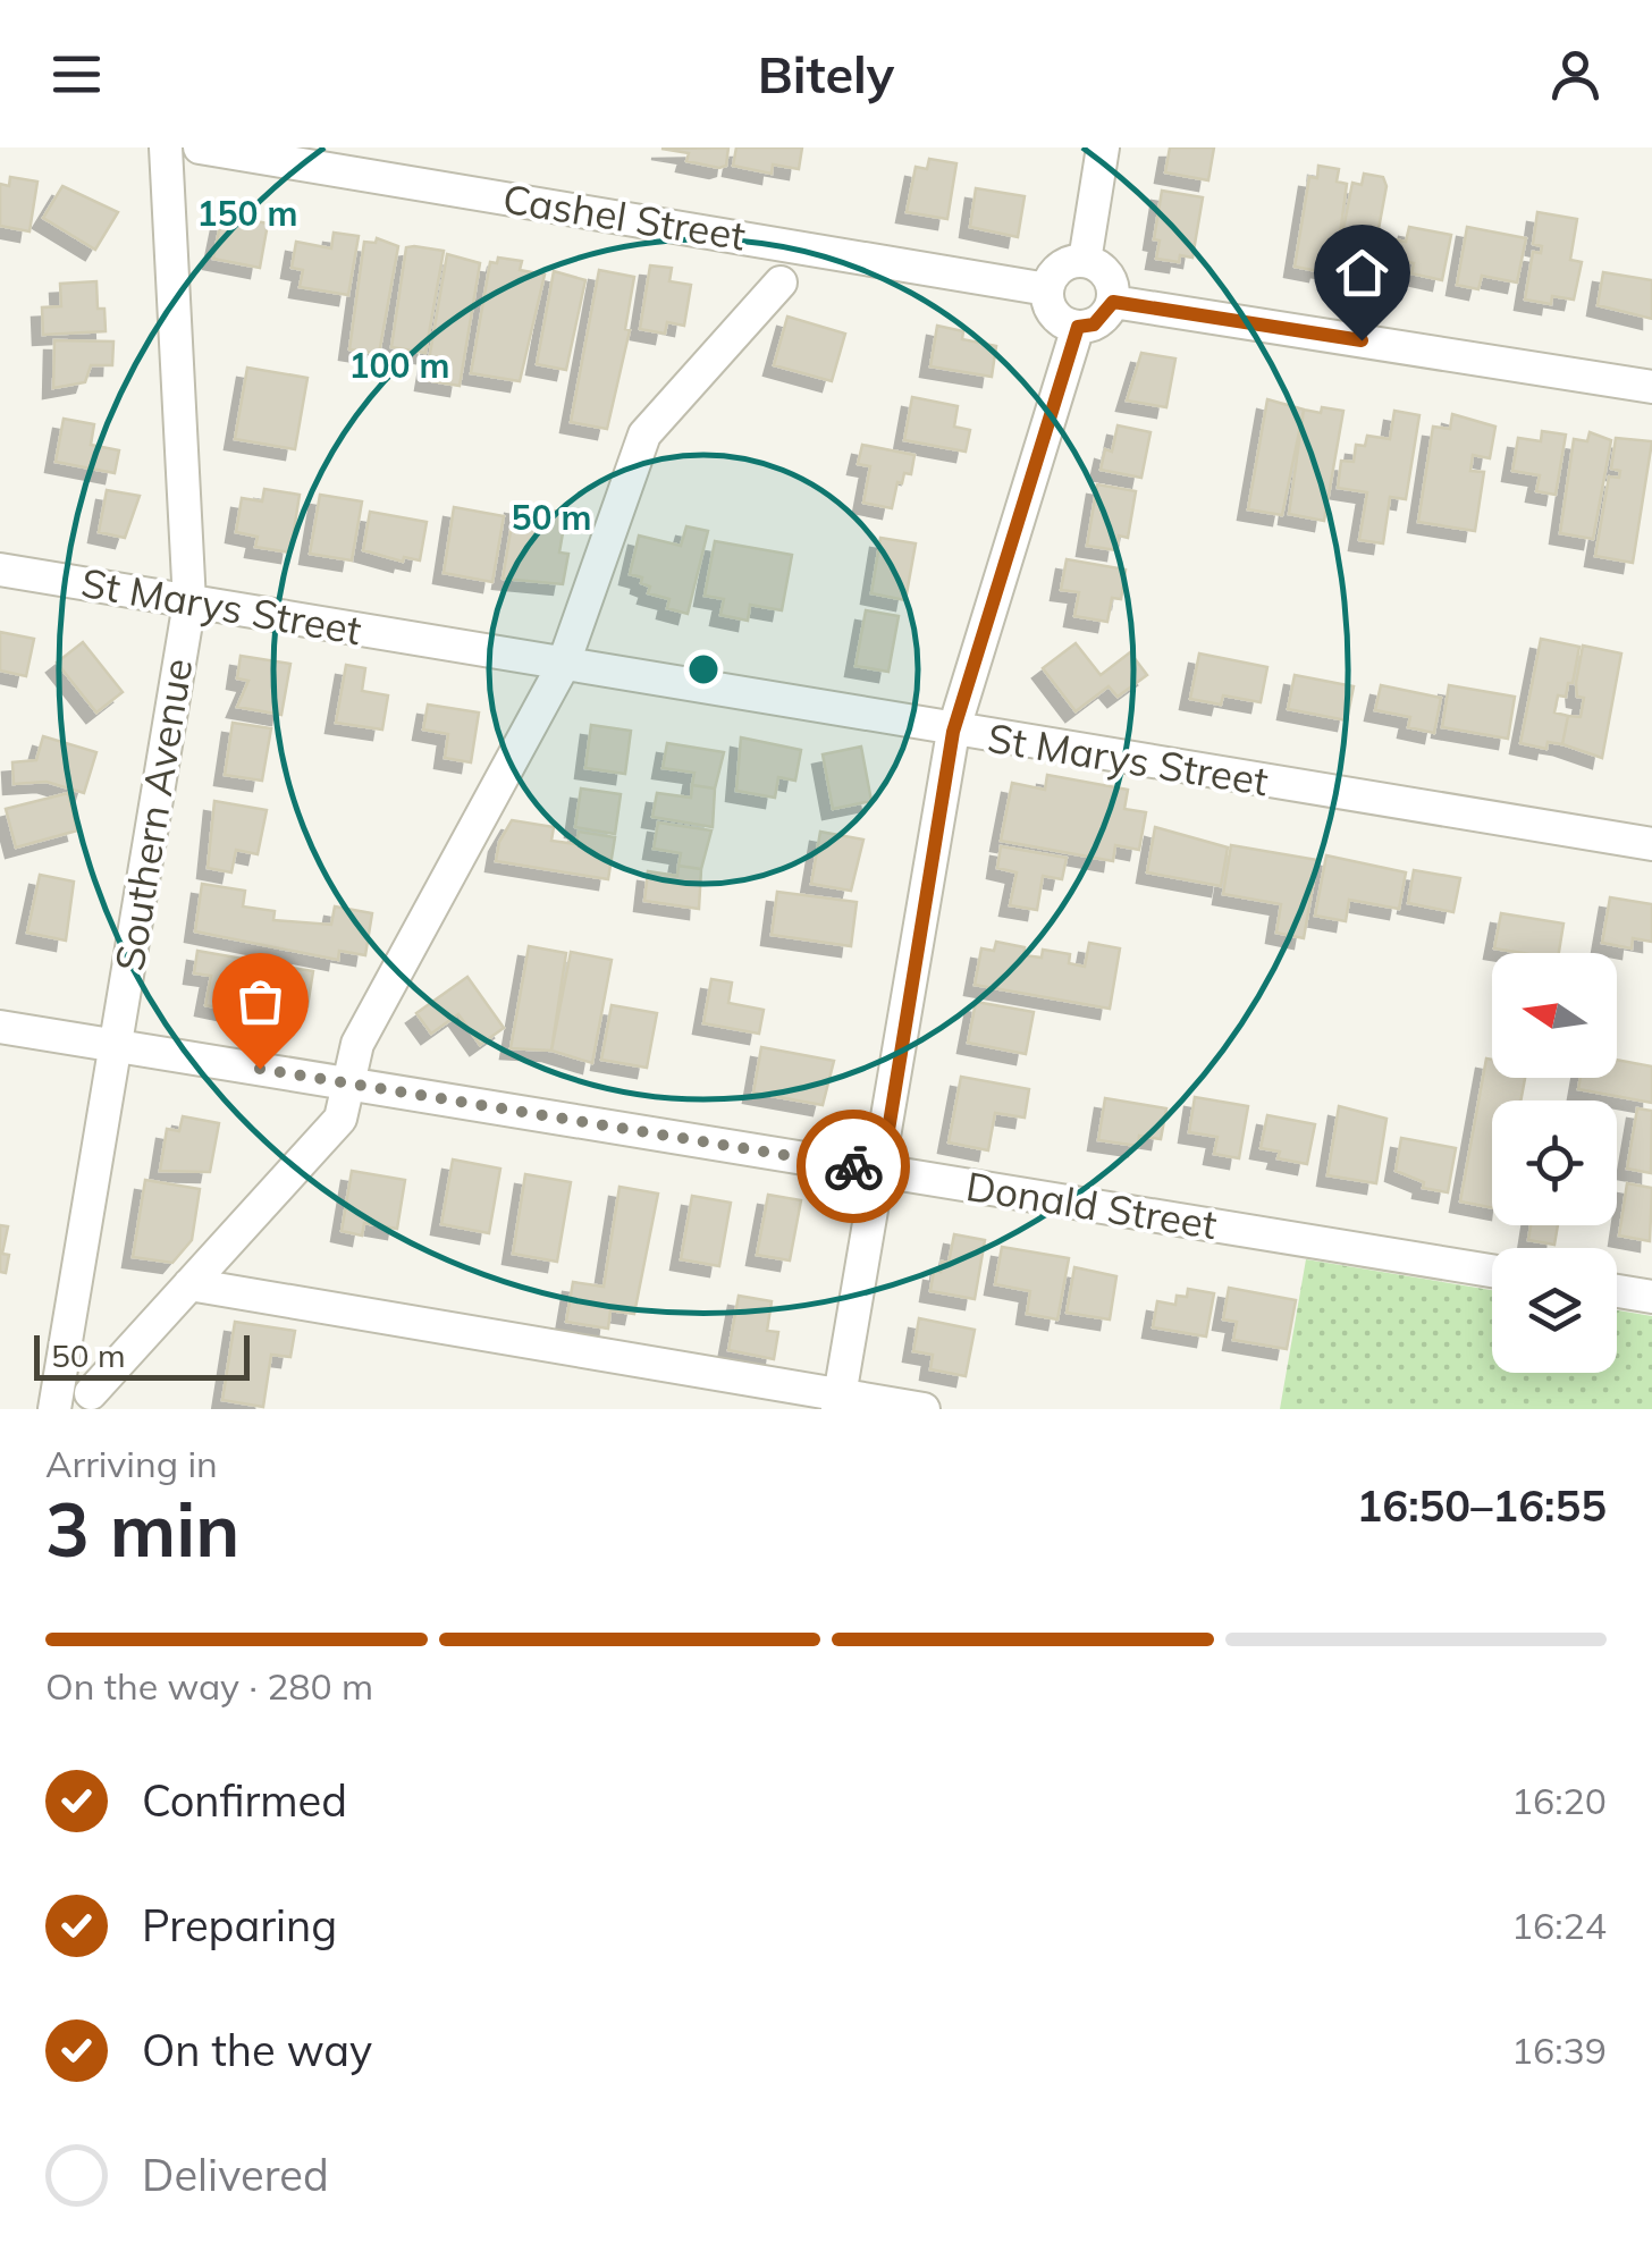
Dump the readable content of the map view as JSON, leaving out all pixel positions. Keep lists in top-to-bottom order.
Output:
{
  "streets": {
    "street": [
      "Cashel Street",
      "St Marys Street",
      "Southern Avenue",
      "Donald Street"
    ]
  },
  "crossings": [
    ["St Marys Street", "Southern Avenue"],
    ["Southern Avenue", "Donald Street"]
  ],
  "scale_bar": "50 m",
  "north": "left",
  "page": {
    "header": "Bitely",
    "scale": "50 m",
    "heading": ["3 min", "Arriving in", "16:50–16:55"],
    "bar": "On the way · 280 m",
    "list": [
      ["Confirmed", "16:20"],
      ["Preparing", "16:24"],
      ["On the way", "16:39"],
      "Delivered"
    ]
  },
  "rings": ["150 m", "100 m", "50 m"]
}
